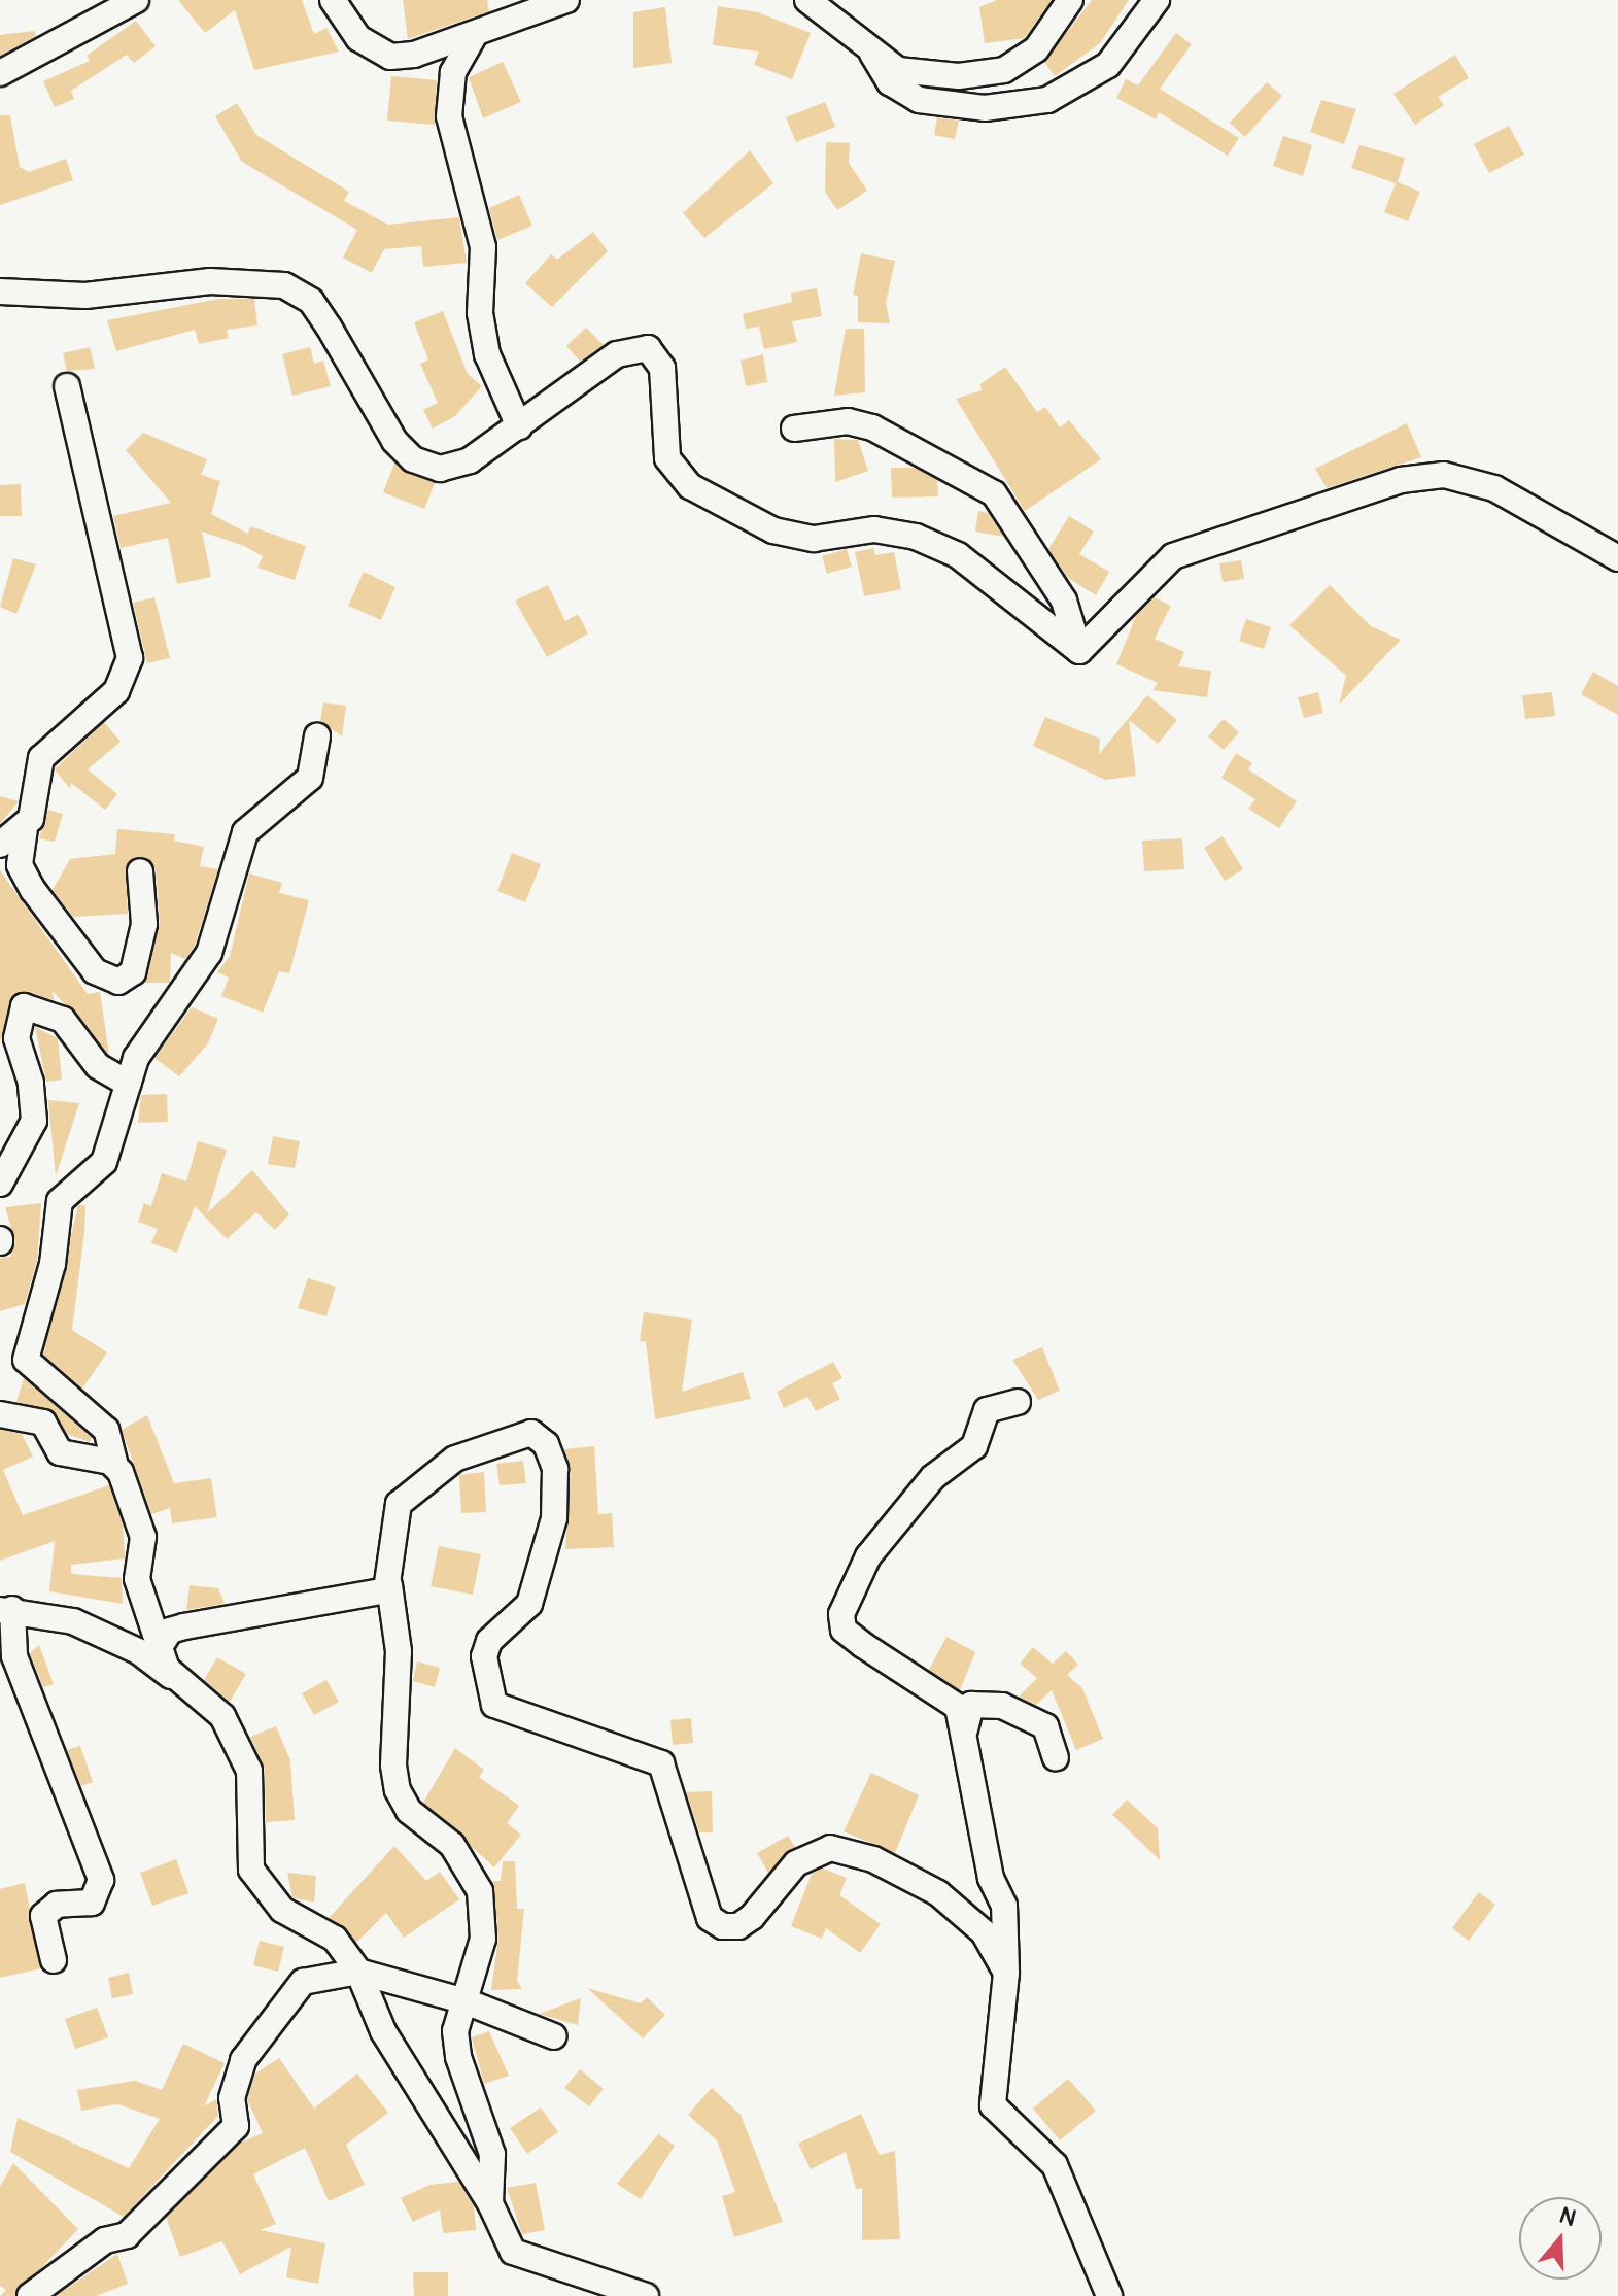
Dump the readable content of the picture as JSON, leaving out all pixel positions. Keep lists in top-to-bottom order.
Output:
{
  "north": "top"
}
